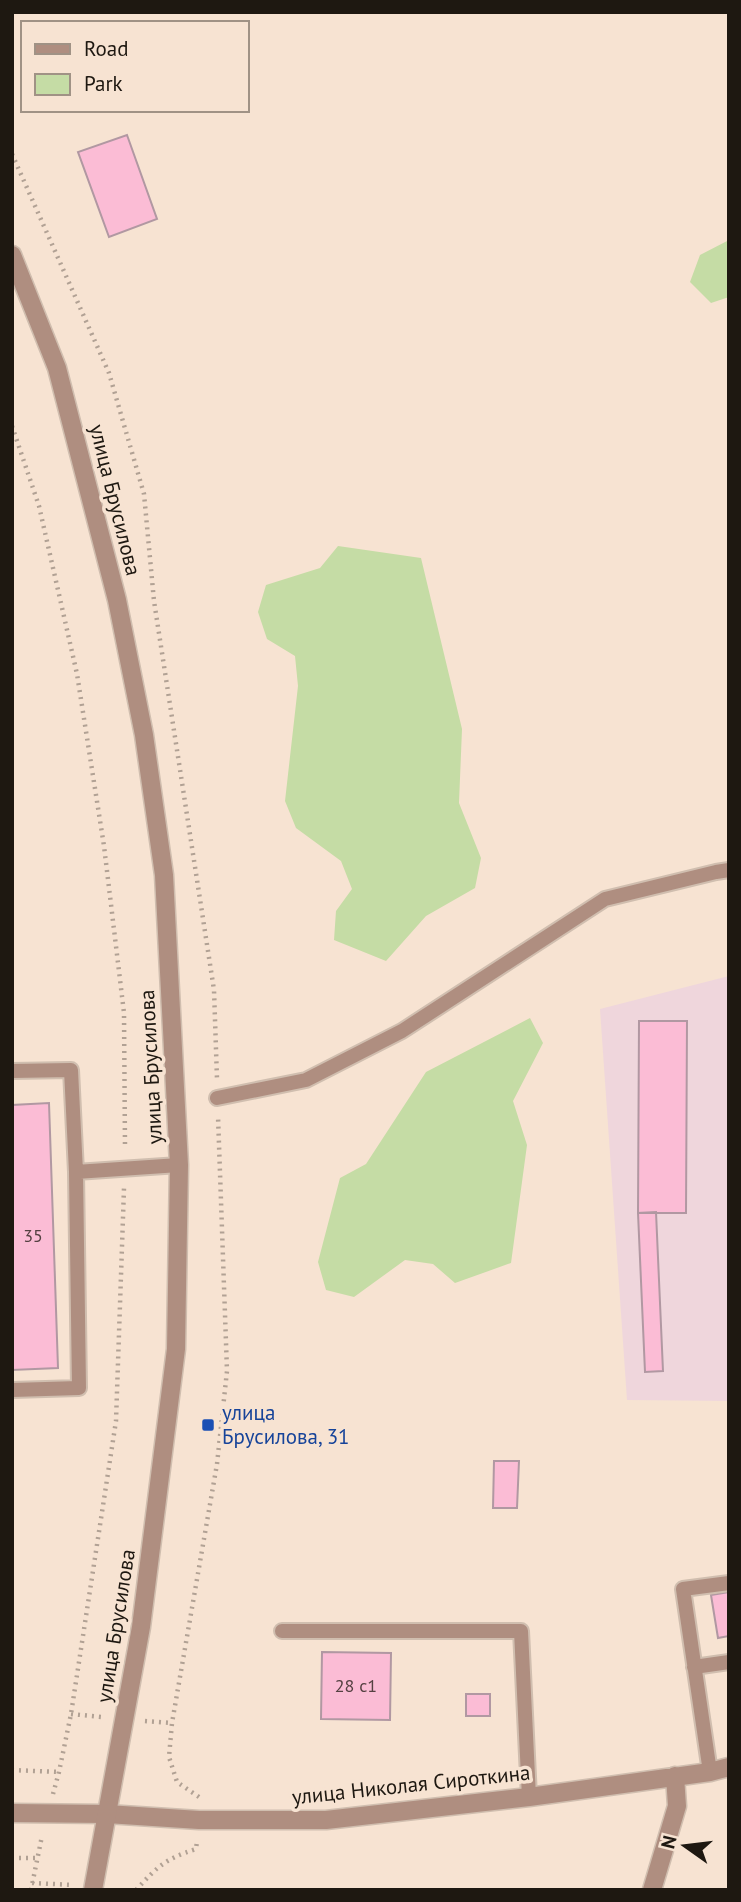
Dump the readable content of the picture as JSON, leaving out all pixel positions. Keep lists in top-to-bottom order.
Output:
{
  "streets": {
    "street": ["улица Брусилова", "улица Николая Сироткина"]
  },
  "crossings": [
    ["улица Брусилова", "улица Николая Сироткина"]
  ],
  "places": {
    "transit": ["улица Брусилова, 31"]
  },
  "house_numbers": ["35", "28 с1"],
  "legend": ["Road", "Park"],
  "north": "left"
}
